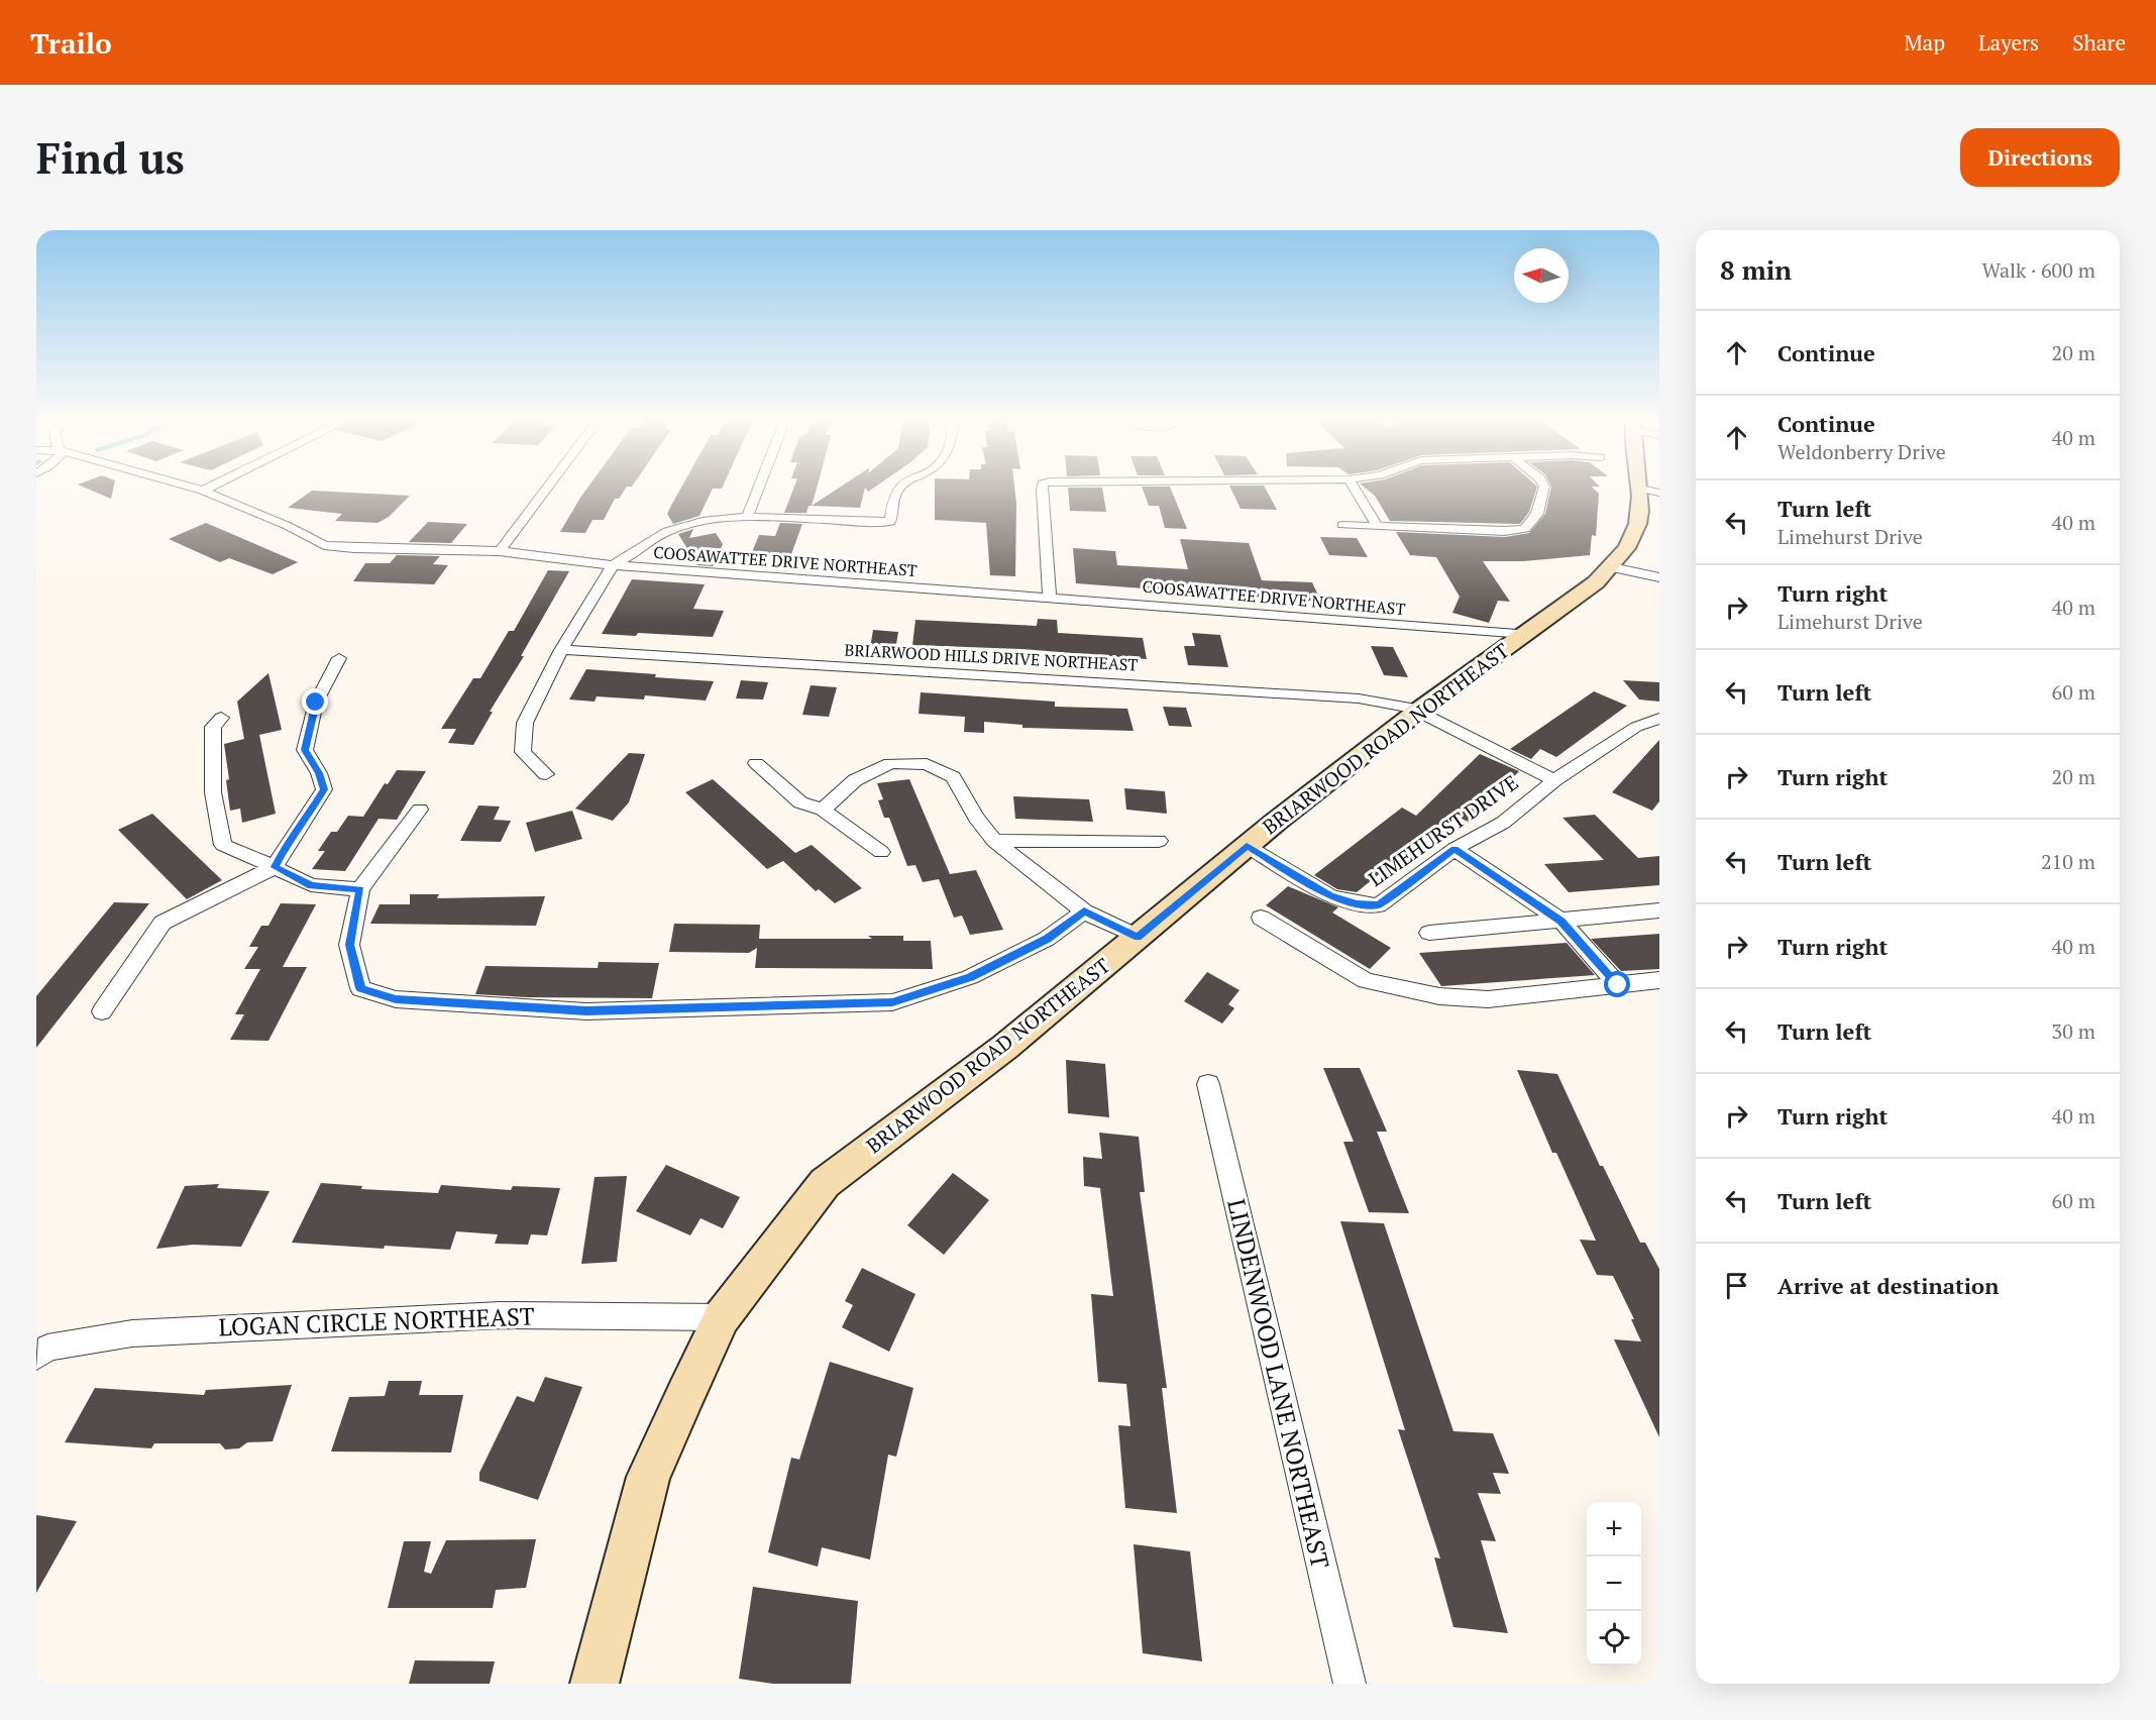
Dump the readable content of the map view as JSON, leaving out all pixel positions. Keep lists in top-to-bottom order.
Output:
{
  "streets": {
    "street": [
      "COOSAWATTEE DRIVE NORTHEAST",
      "BRIARWOOD HILLS DRIVE NORTHEAST",
      "BRIARWOOD ROAD NORTHEAST",
      "LIMEHURST DRIVE",
      "LOGAN CIRCLE NORTHEAST",
      "LINDENWOOD LANE NORTHEAST"
    ]
  },
  "crossings": [
    ["COOSAWATTEE DRIVE NORTHEAST", "BRIARWOOD ROAD NORTHEAST"],
    ["BRIARWOOD HILLS DRIVE NORTHEAST", "BRIARWOOD ROAD NORTHEAST"],
    ["BRIARWOOD HILLS DRIVE NORTHEAST", "LIMEHURST DRIVE"],
    ["BRIARWOOD ROAD NORTHEAST", "LIMEHURST DRIVE"],
    ["BRIARWOOD ROAD NORTHEAST", "LOGAN CIRCLE NORTHEAST"]
  ],
  "north": "left",
  "page": {
    "header": "Trailo",
    "nav": ["Map", "Layers", "Share"],
    "buttons": "Directions",
    "title": "Find us",
    "heading": ["8 min", "Walk · 600 m"],
    "list": [
      ["Continue", "20 m"],
      ["Continue", "Weldonberry Drive", "40 m"],
      ["Turn left", "Limehurst Drive", "40 m"],
      ["Turn right", "Limehurst Drive", "40 m"],
      ["Turn left", "60 m"],
      ["Turn right", "20 m"],
      ["Turn left", "210 m"],
      ["Turn right", "40 m"],
      ["Turn left", "30 m"],
      ["Turn right", "40 m"],
      ["Turn left", "60 m"],
      "Arrive at destination"
    ],
    "map_buttons": ["+", "−"]
  }
}
